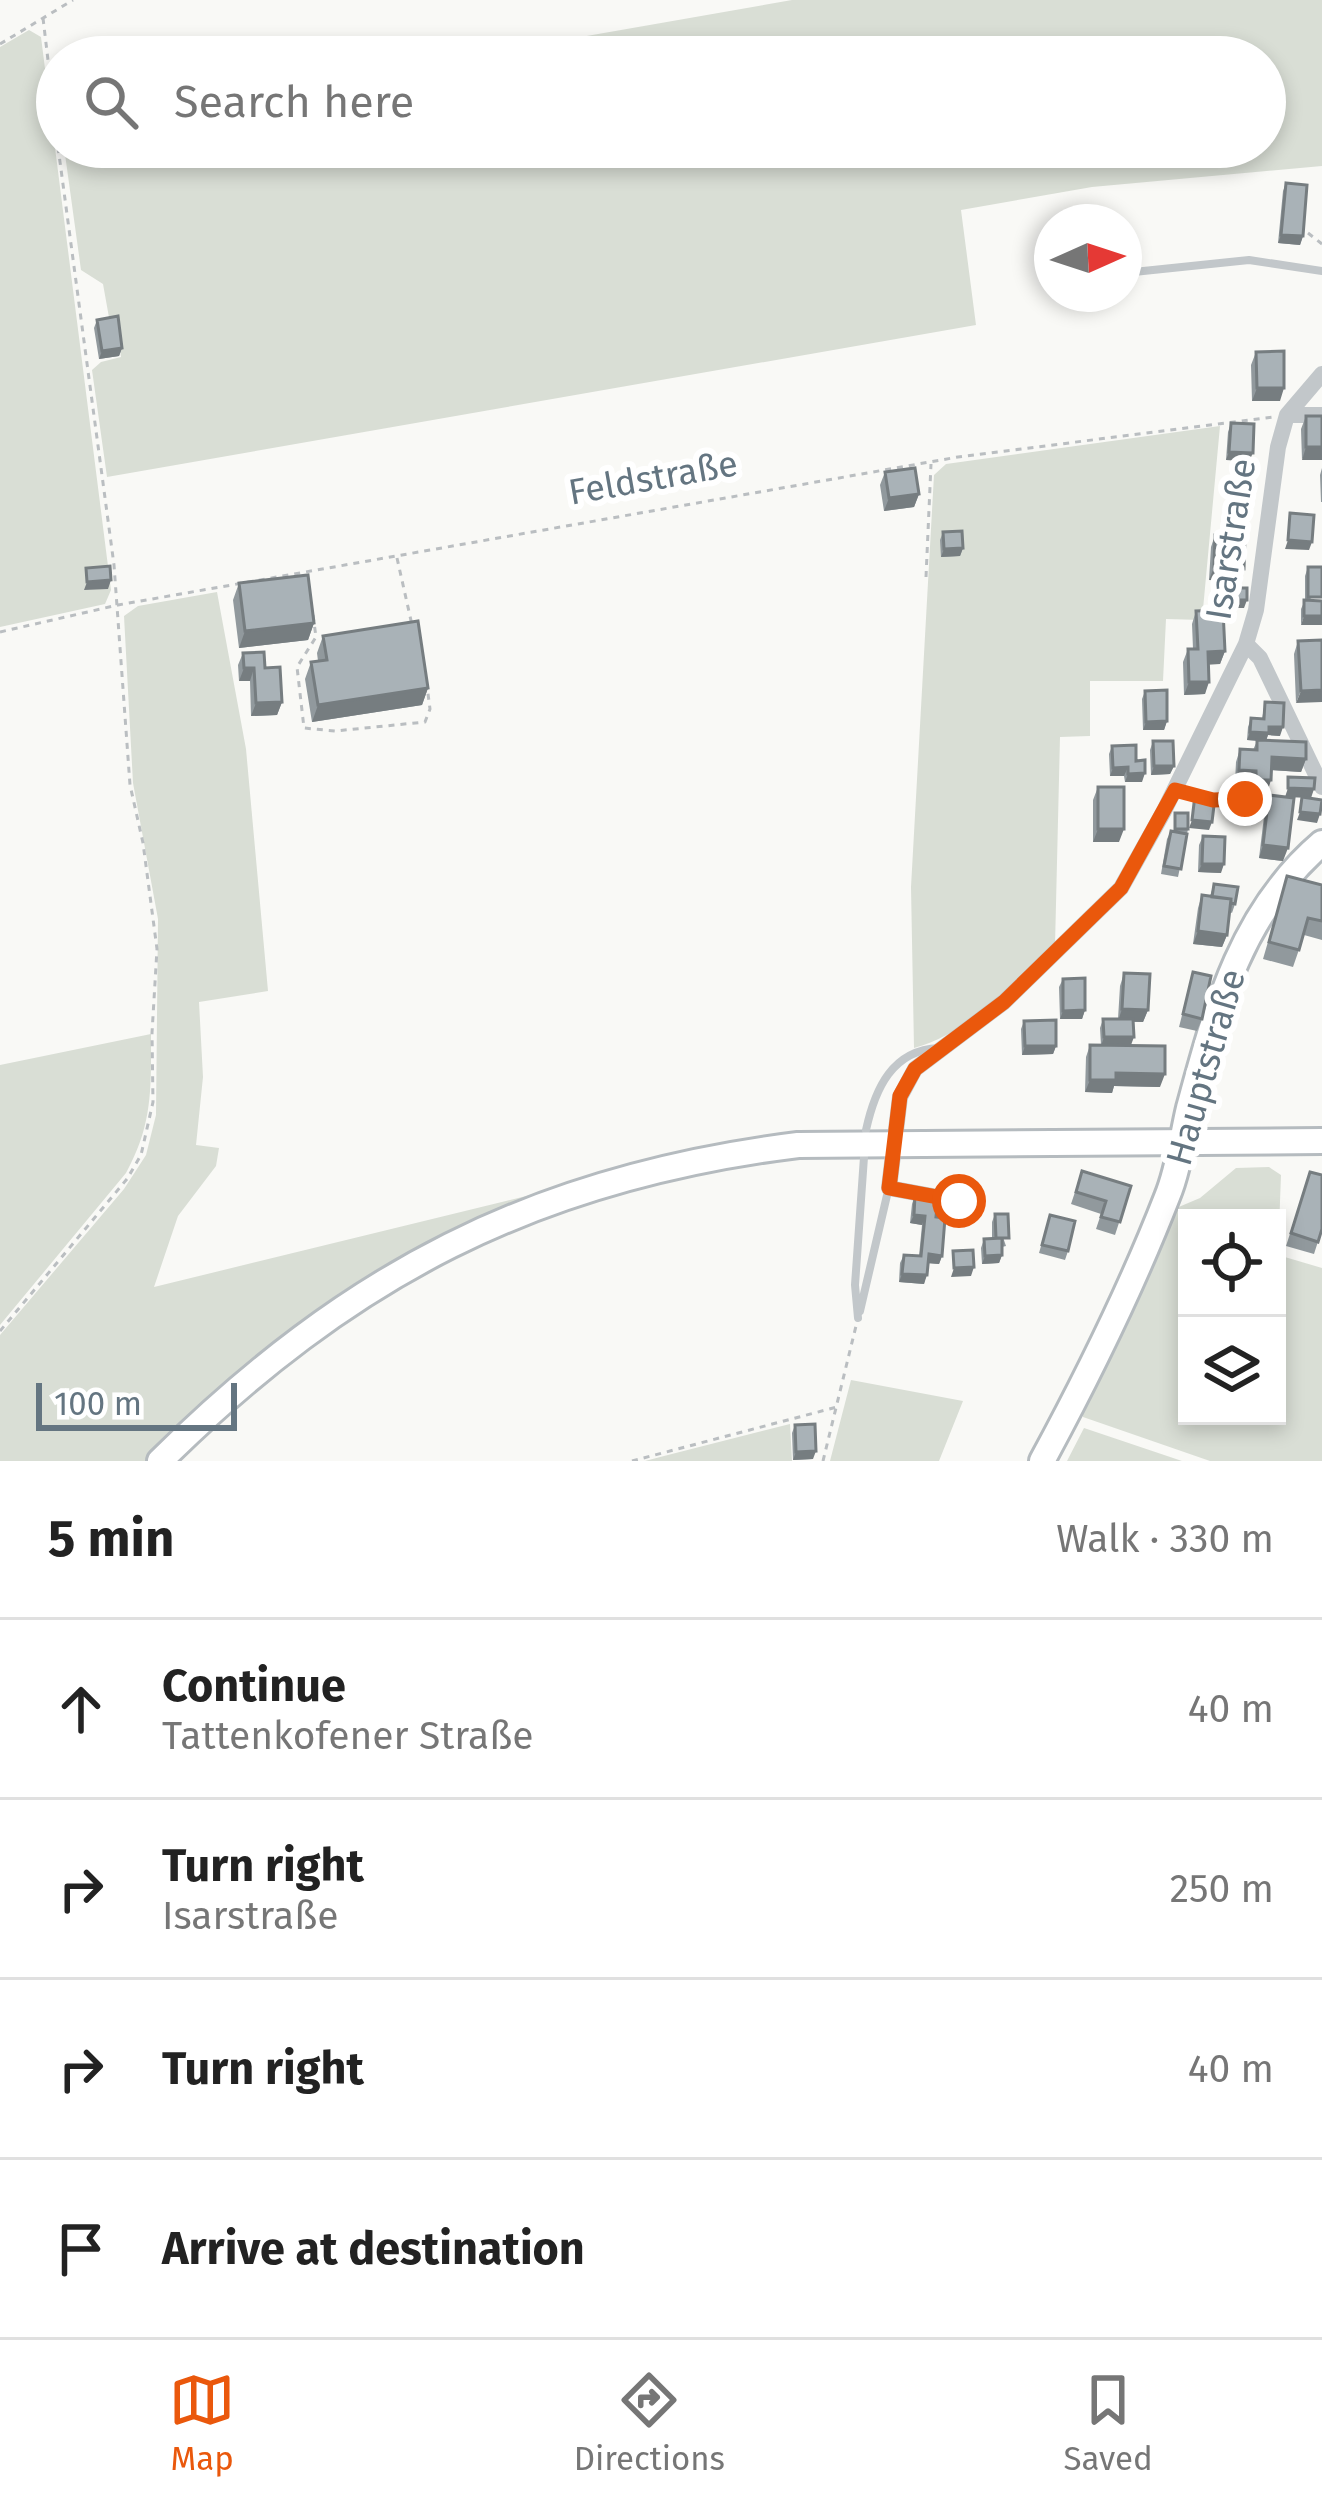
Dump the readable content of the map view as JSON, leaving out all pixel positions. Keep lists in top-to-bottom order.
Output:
{
  "streets": {
    "main road": ["Hauptstraße"],
    "street": ["Isarstraße"],
    "path": ["Feldstraße"]
  },
  "crossings": [
    ["Feldstraße", "Isarstraße"]
  ],
  "scale_bar": "100 m",
  "north": "right",
  "page": {
    "search": "Search here",
    "scale": "100 m",
    "heading": ["5 min", "Walk · 330 m"],
    "list": [
      ["Continue", "Tattenkofener Straße", "40 m"],
      ["Turn right", "Isarstraße", "250 m"],
      ["Turn right", "40 m"],
      "Arrive at destination"
    ],
    "nav": ["Map", "Directions", "Saved"]
  }
}
